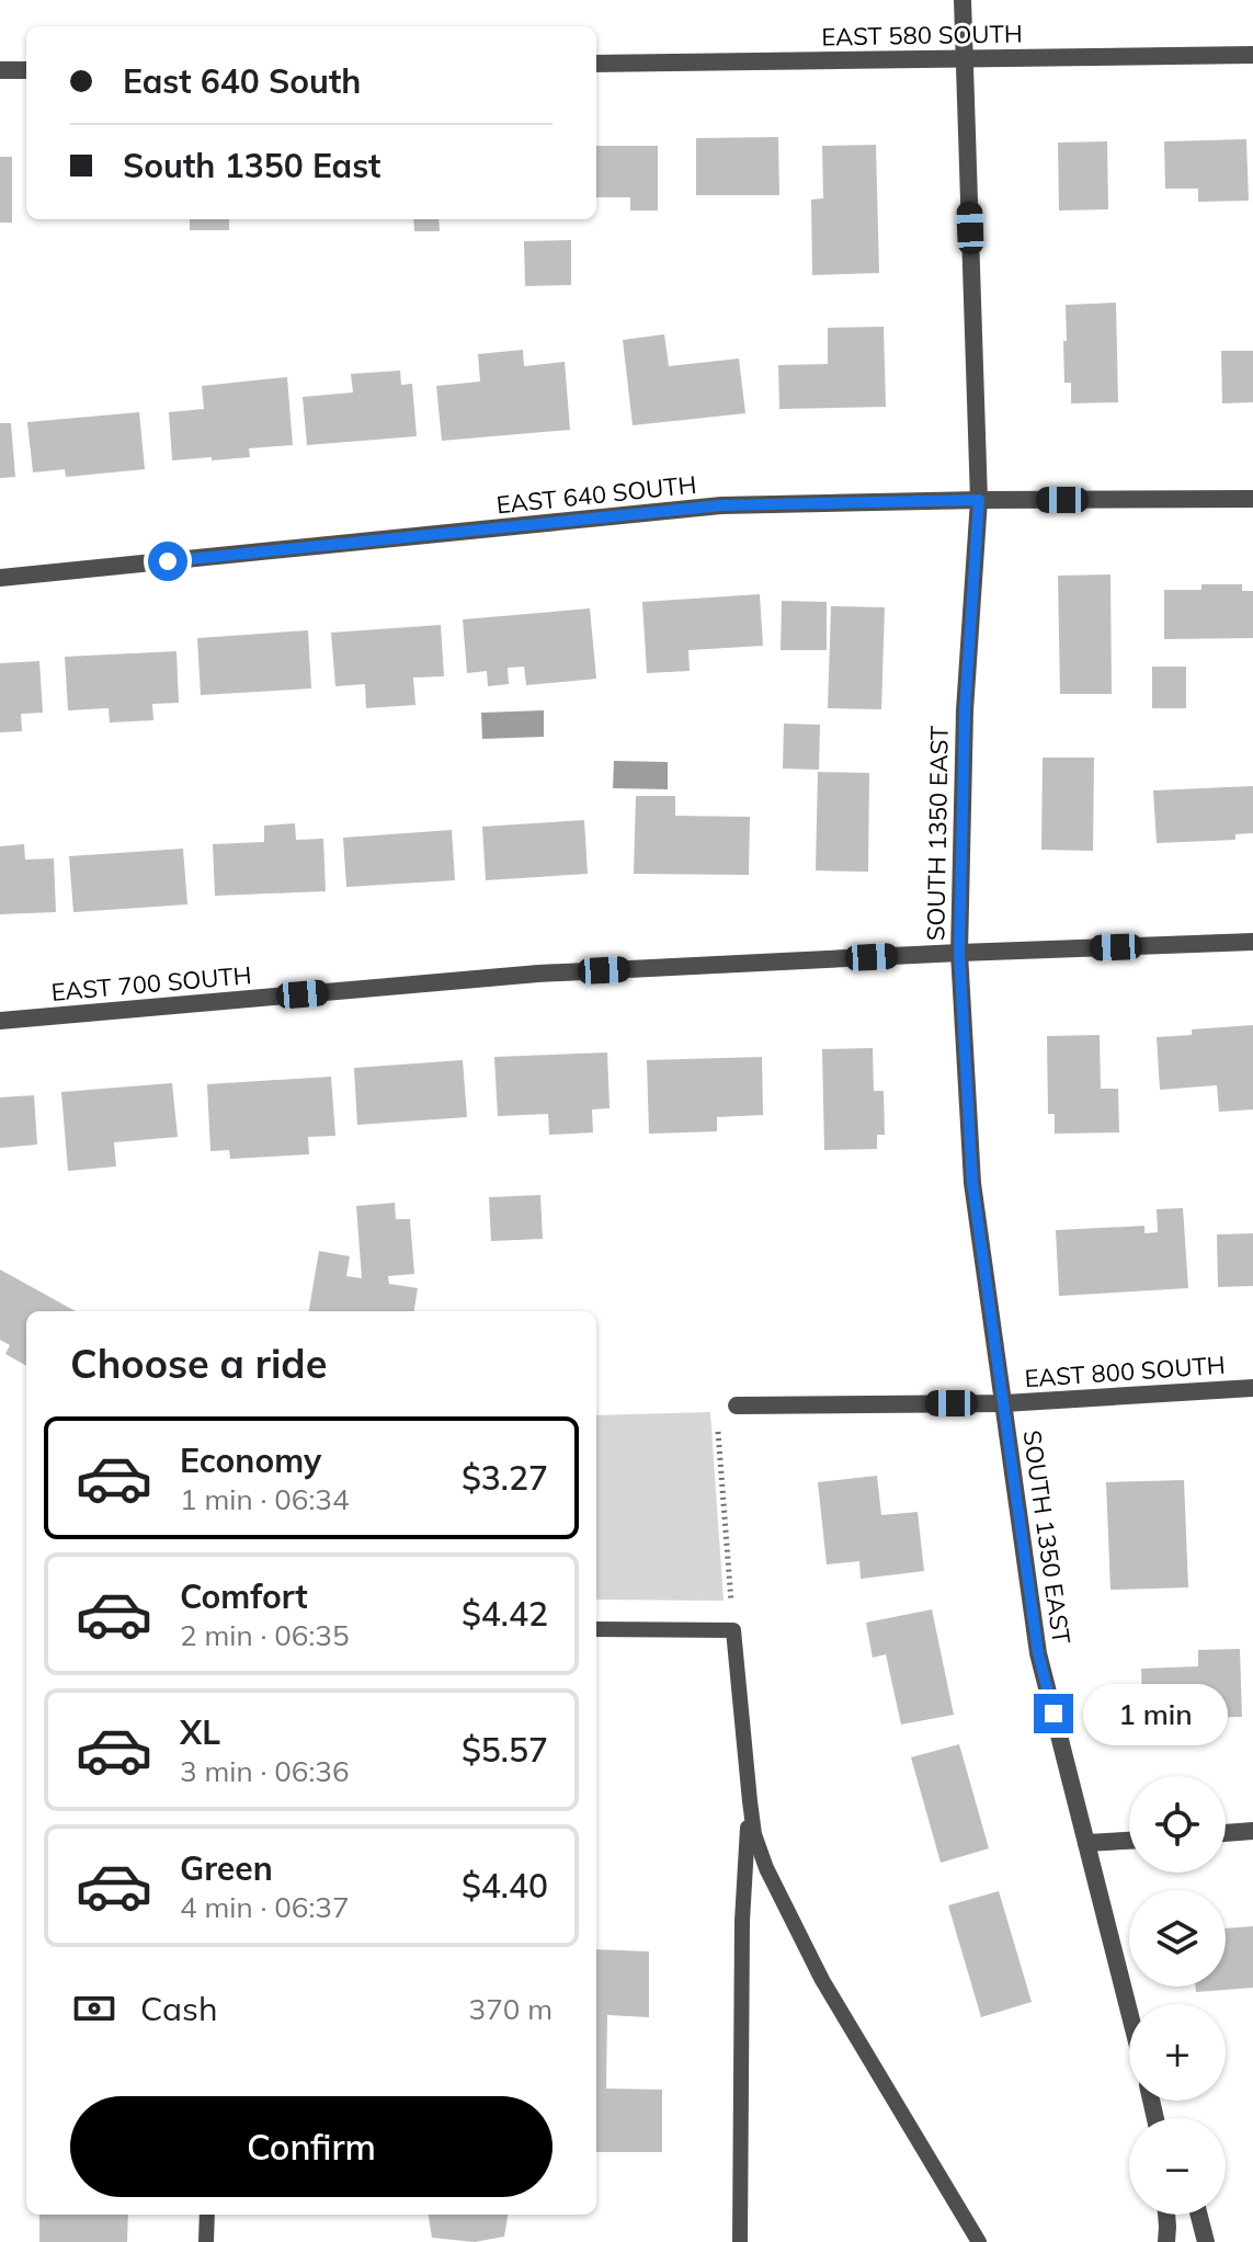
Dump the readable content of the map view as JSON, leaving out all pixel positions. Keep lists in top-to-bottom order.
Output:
{
  "streets": {
    "street": [
      "EAST 580 SOUTH",
      "EAST 640 SOUTH",
      "SOUTH 1350 EAST",
      "EAST 700 SOUTH",
      "EAST 800 SOUTH"
    ]
  },
  "crossings": [
    ["EAST 580 SOUTH", "SOUTH 1350 EAST"],
    ["EAST 640 SOUTH", "SOUTH 1350 EAST"],
    ["SOUTH 1350 EAST", "EAST 700 SOUTH"],
    ["SOUTH 1350 EAST", "EAST 800 SOUTH"]
  ],
  "page": {
    "banner": ["East 640 South", "South 1350 East"],
    "heading": "Choose a ride",
    "list": [
      {
        "name": "Economy",
        "note": "1 min · 06:34",
        "value": "$3.27"
      },
      {
        "name": "Comfort",
        "note": "2 min · 06:35",
        "value": "$4.42"
      },
      {
        "name": "XL",
        "note": "3 min · 06:36",
        "value": "$5.57"
      },
      {
        "name": "Green",
        "note": "4 min · 06:37",
        "value": "$4.40"
      }
    ],
    "bubble": "1 min",
    "map_buttons": ["+", "−"],
    "pay": ["Cash", "370 m"],
    "buttons": "Confirm"
  }
}
